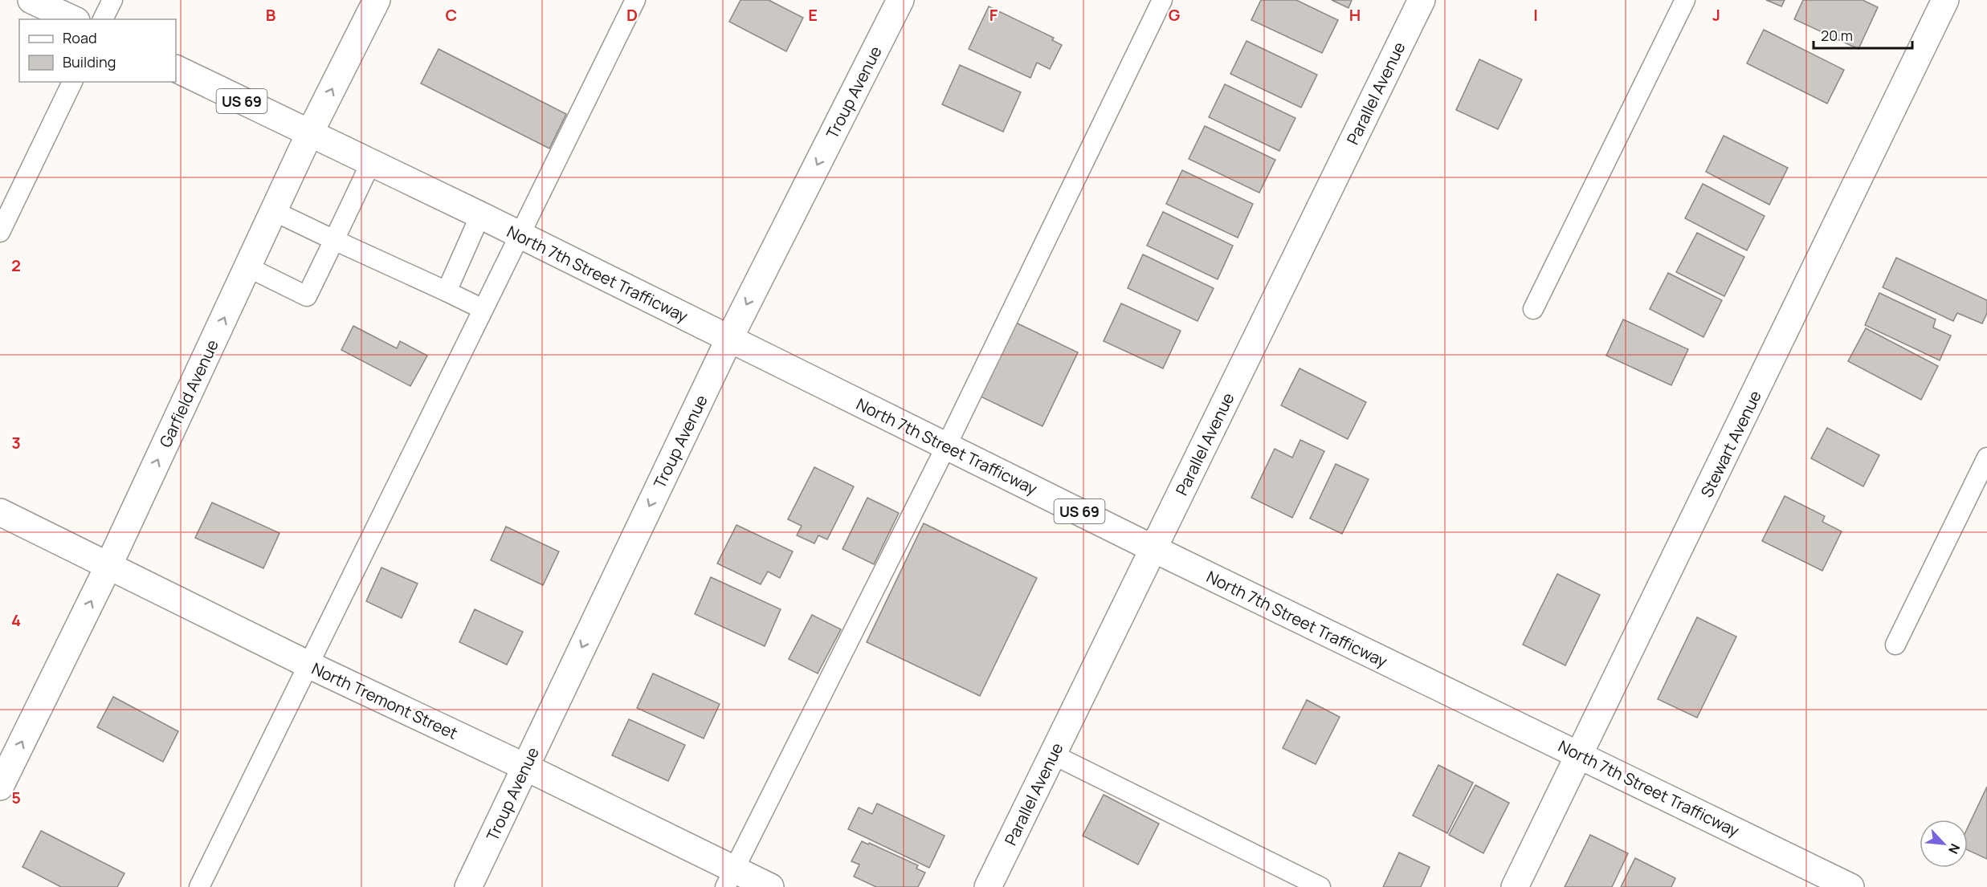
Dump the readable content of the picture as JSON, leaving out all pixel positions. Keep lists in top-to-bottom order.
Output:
{
  "streets": {
    "street": [
      "Troup Avenue",
      "Parallel Avenue",
      "US 69",
      "North 7th Street Trafficway",
      "Garfield Avenue",
      "Stewart Avenue",
      "North Tremont Street"
    ]
  },
  "crossings": [
    ["Troup Avenue", "North 7th Street Trafficway"],
    ["Troup Avenue", "North Tremont Street"],
    ["Parallel Avenue", "North 7th Street Trafficway"],
    ["North 7th Street Trafficway", "Garfield Avenue"],
    ["North 7th Street Trafficway", "Stewart Avenue"],
    ["Garfield Avenue", "North Tremont Street"]
  ],
  "one_way": ["Troup Avenue", "Garfield Avenue"],
  "legend": ["Road", "Building"],
  "scale_bar": "20 m",
  "north": "bottom right",
  "grid": {
    "columns": [
      "B",
      "C",
      "D",
      "E",
      "F",
      "G",
      "H",
      "I",
      "J"
    ],
    "rows": [
      "2",
      "3",
      "4",
      "5"
    ]
  }
}
